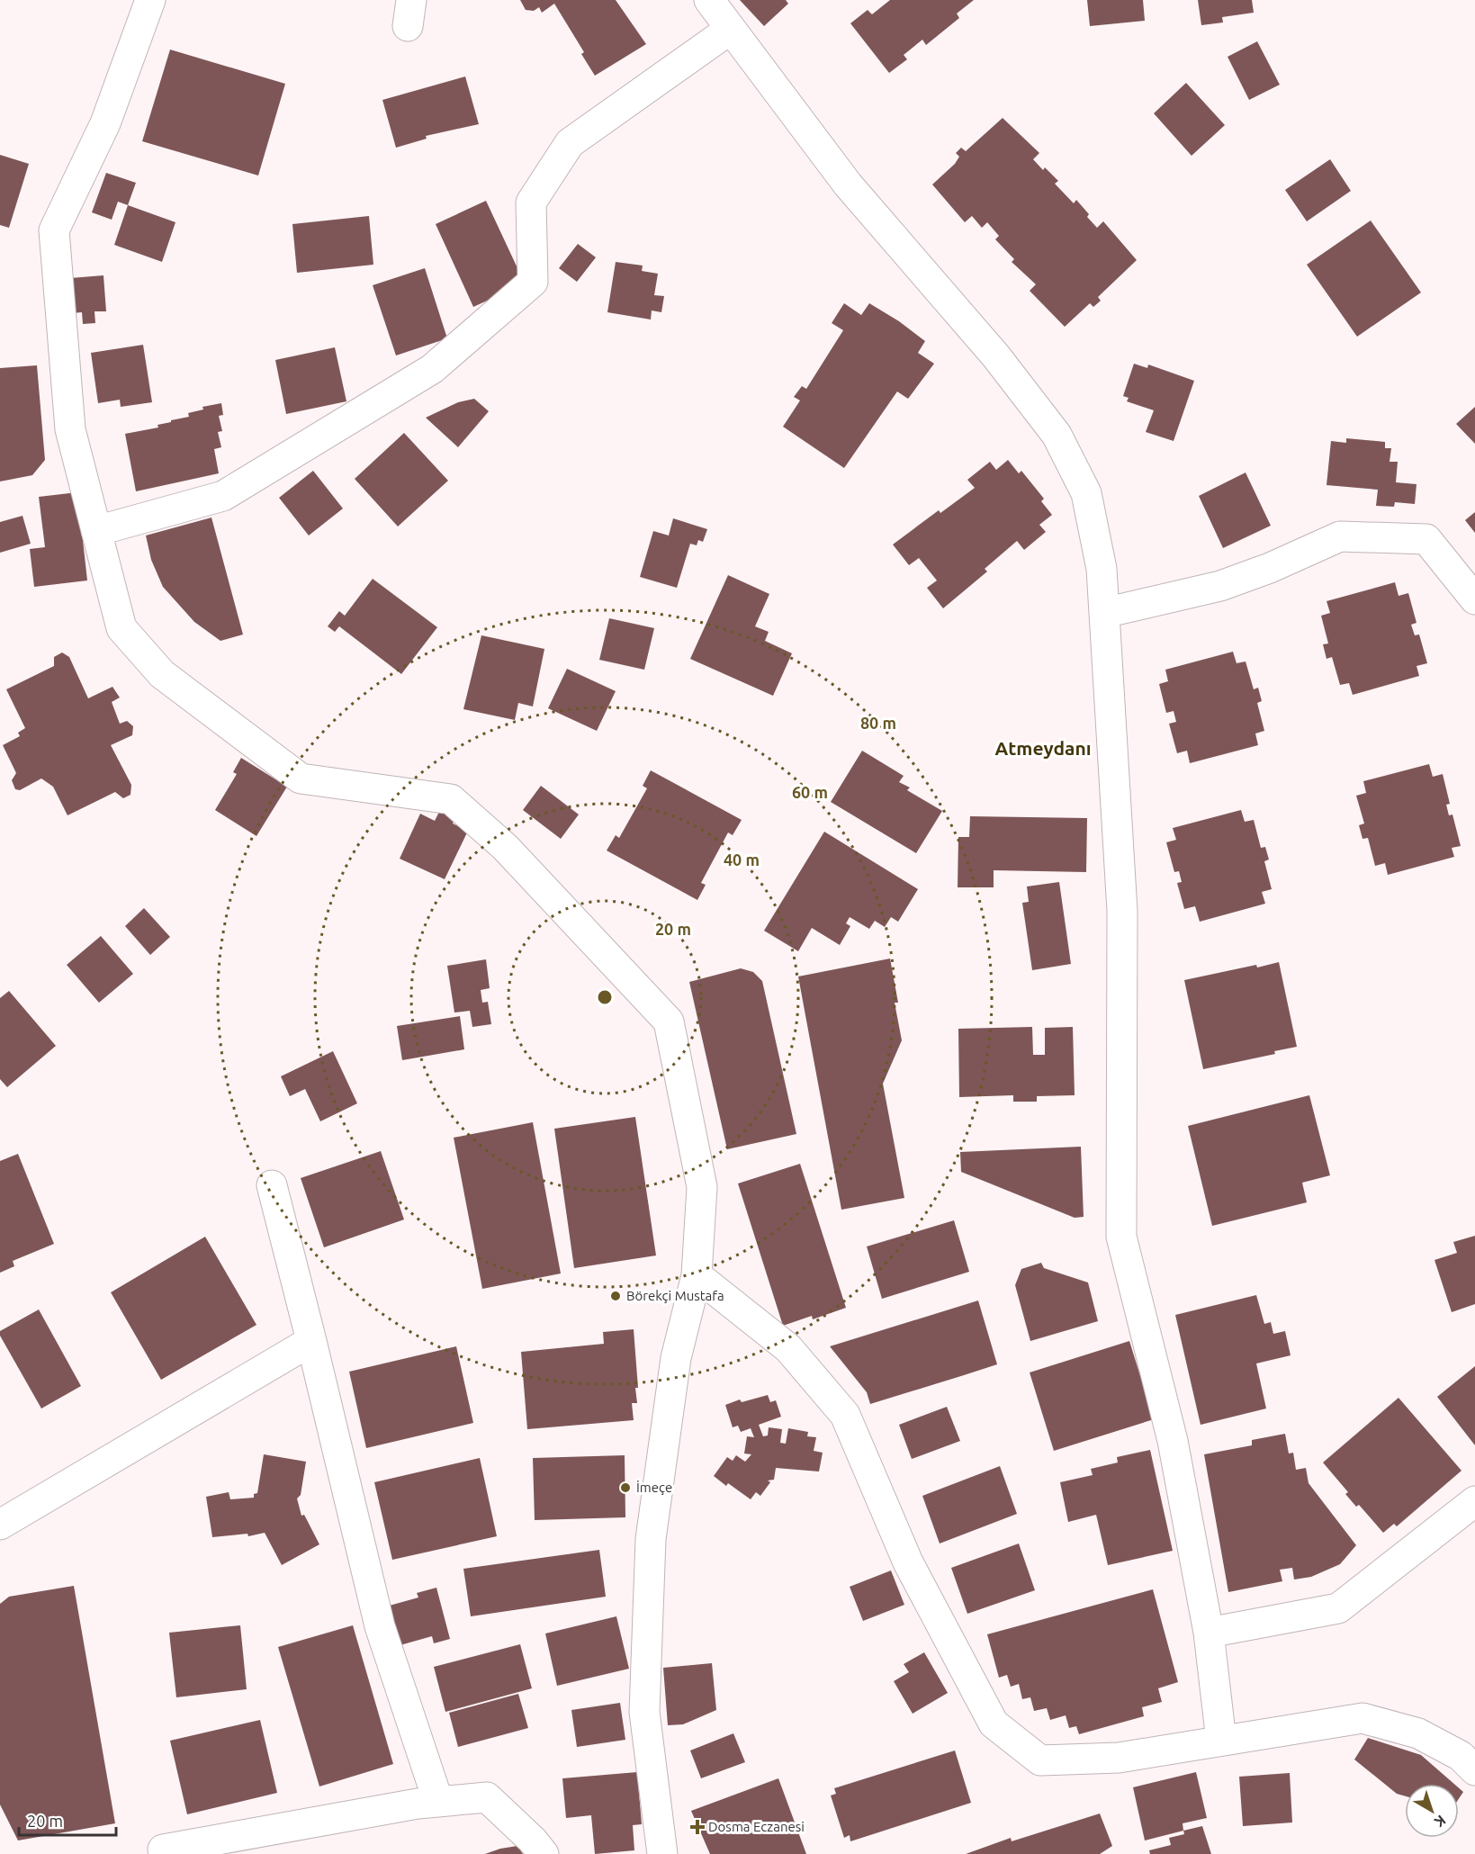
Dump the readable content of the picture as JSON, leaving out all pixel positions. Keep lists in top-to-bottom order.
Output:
{
  "districts": ["Atmeydanı"],
  "places": {
    "other": ["Börekçi Mustafa", "İmeçe"],
    "health": ["Dosma Eczanesi"]
  },
  "scale_bar": "20 m",
  "north": "bottom right",
  "rings": [
    "80 m",
    "60 m",
    "40 m",
    "20 m"
  ]
}
